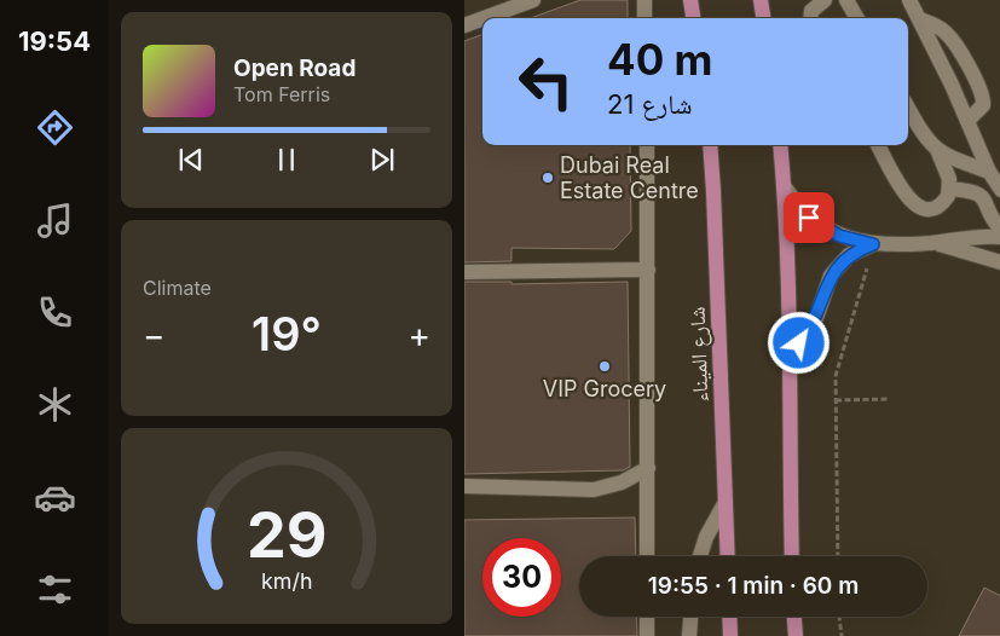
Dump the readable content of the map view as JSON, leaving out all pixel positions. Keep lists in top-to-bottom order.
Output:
{
  "streets": {
    "main road": ["شارع الميناء"]
  },
  "places": ["Dubai Real Estate Centre", "VIP Grocery"],
  "page": {
    "tabs": "19:54",
    "turn": ["40 m", "شارع 21"],
    "song": ["Open Road", "Tom Ferris"],
    "tile": "Climate",
    "heat": ["−", "19°", "+"],
    "limit": "30",
    "trip": "19:55 · 1 min · 60 m",
    "gauge": ["29", "km/h"]
  }
}
